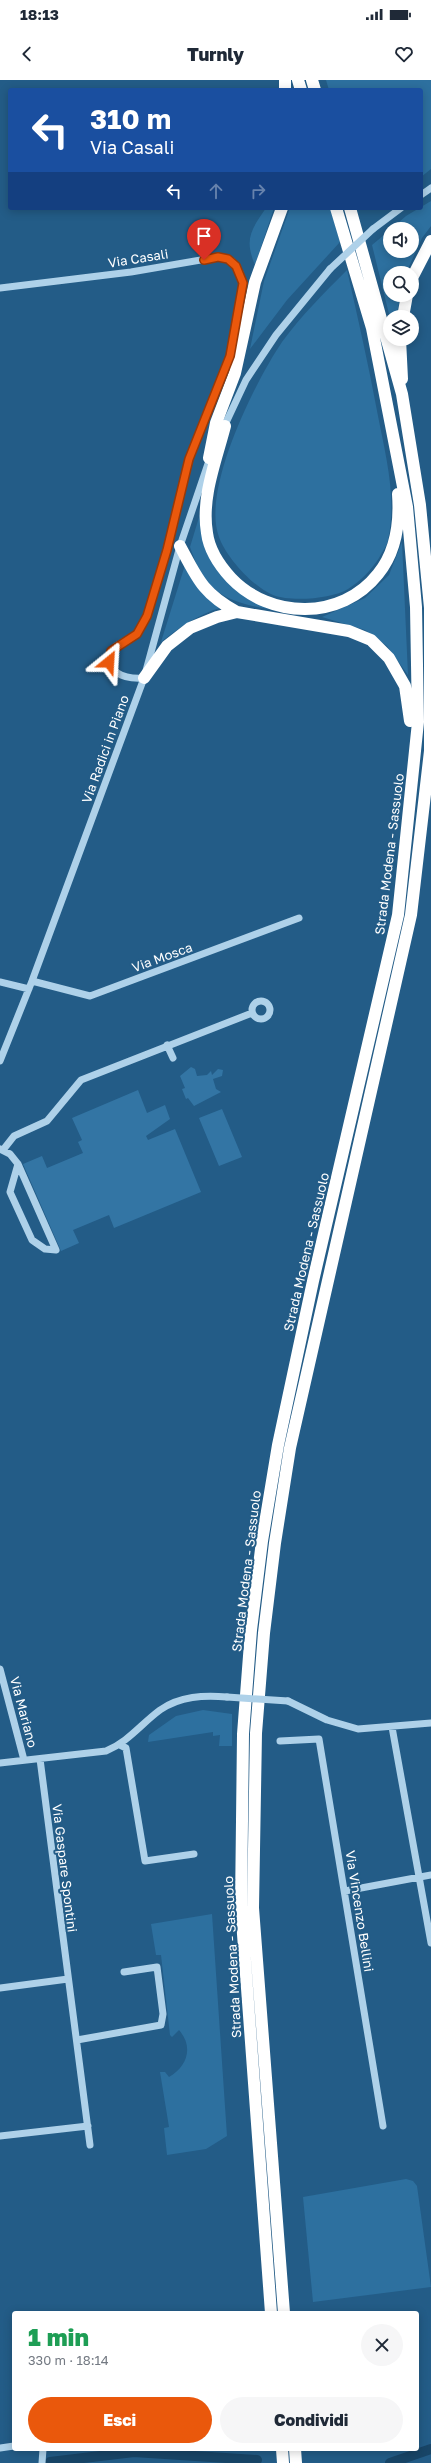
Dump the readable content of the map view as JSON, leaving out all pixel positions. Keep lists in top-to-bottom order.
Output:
{
  "streets": {
    "highway": ["Strada Modena - Sassuolo"],
    "street": [
      "Via Casali",
      "Via Radici in Piano",
      "Via Mosca",
      "Via Mariano",
      "Via Gaspare Spontini",
      "Via Vincenzo Bellini"
    ]
  },
  "crossings": [
    ["Via Casali", "Via Radici in Piano"],
    ["Via Radici in Piano", "Via Mosca"]
  ],
  "page": {
    "status": "18:13",
    "header": "Turnly",
    "turn": ["310 m", "Via Casali"],
    "heading": ["1 min", "330 m · 18:14"],
    "buttons": ["Esci", "Condividi"]
  }
}
